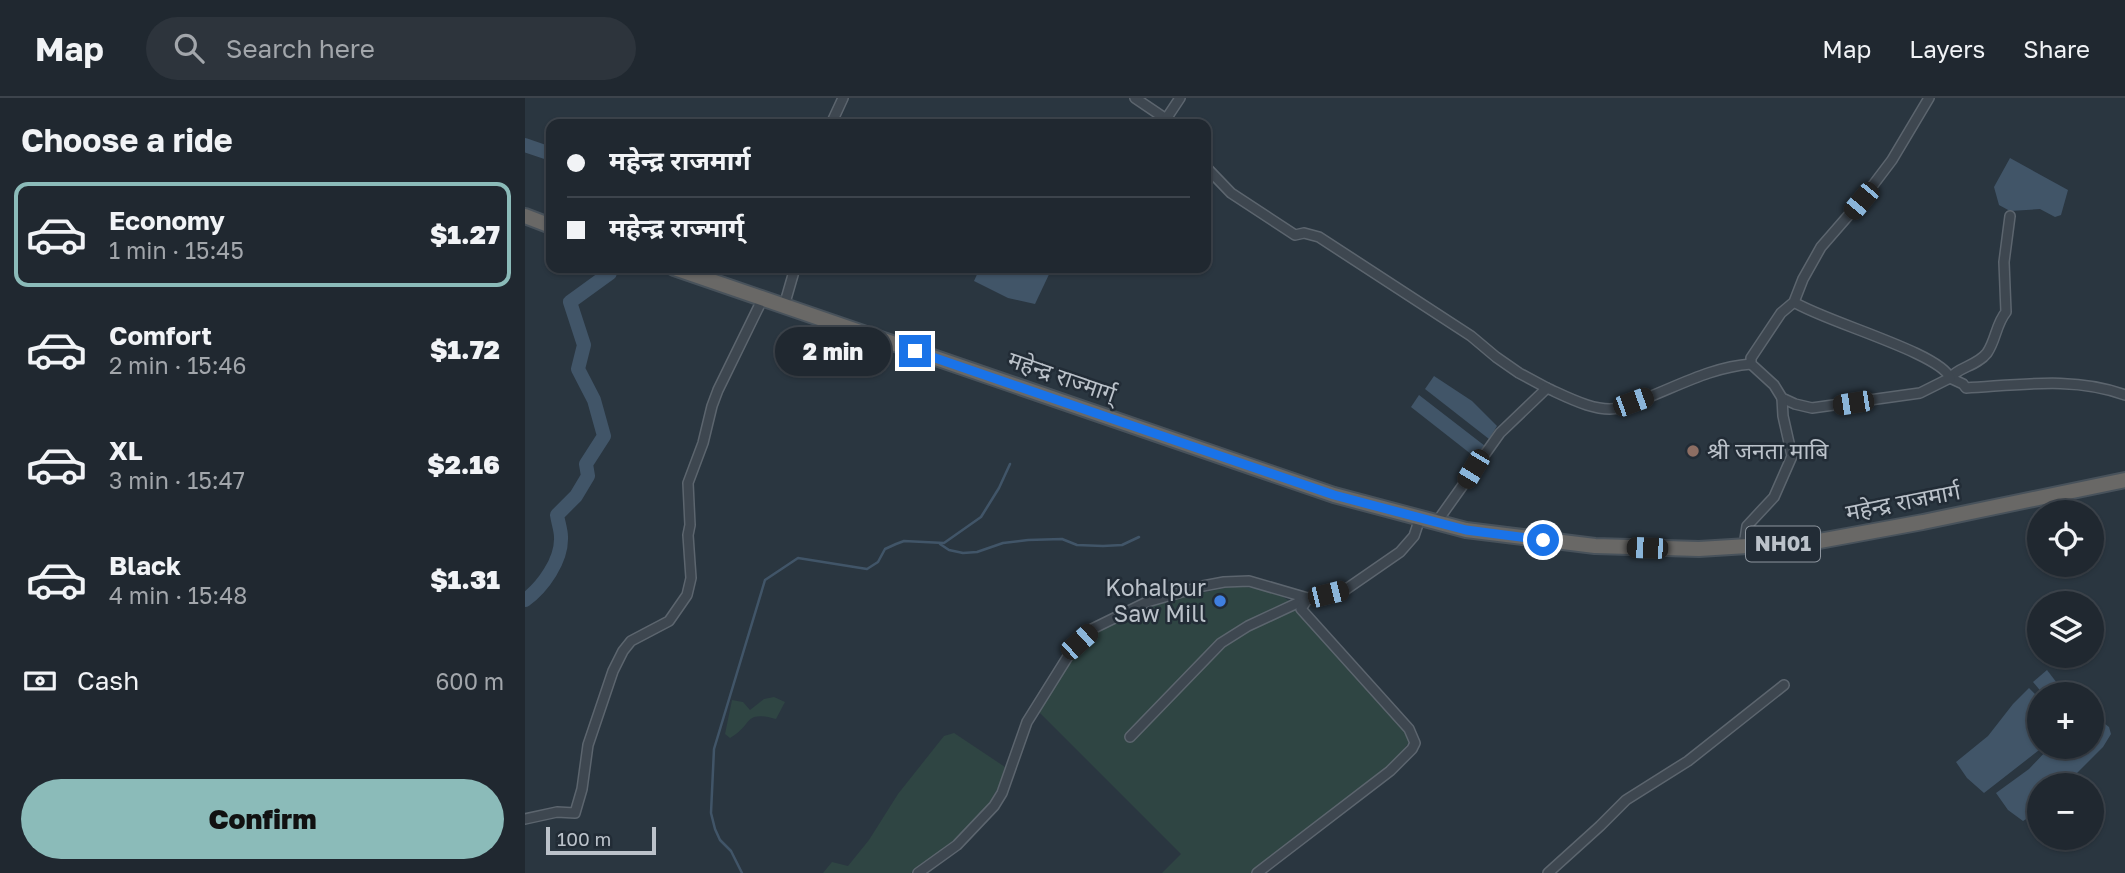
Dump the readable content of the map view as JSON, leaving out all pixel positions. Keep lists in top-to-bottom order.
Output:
{
  "streets": {
    "highway": ["महेन्द्र राज्मार्ग्", "महेन्द्र राजमार्ग", "NH01"]
  },
  "crossings": [
    ["महेन्द्र राज्मार्ग्", "महेन्द्र राजमार्ग"]
  ],
  "places": ["श्री जनता माबि", "Kohalpur Saw Mill"],
  "scale_bar": "100 m",
  "page": {
    "header": "Map",
    "search": "Search here",
    "nav": ["Map", "Layers", "Share"],
    "heading": "Choose a ride",
    "banner": ["महेन्द्र राजमार्ग", "महेन्द्र राज्मार्ग्"],
    "list": [
      {
        "name": "Economy",
        "note": "1 min · 15:45",
        "value": "$1.27"
      },
      {
        "name": "Comfort",
        "note": "2 min · 15:46",
        "value": "$1.72"
      },
      {
        "name": "XL",
        "note": "3 min · 15:47",
        "value": "$2.16"
      },
      {
        "name": "Black",
        "note": "4 min · 15:48",
        "value": "$1.31"
      }
    ],
    "bubble": "2 min",
    "map_buttons": ["+", "−"],
    "pay": ["Cash", "600 m"],
    "buttons": "Confirm",
    "scale": "100 m"
  }
}
